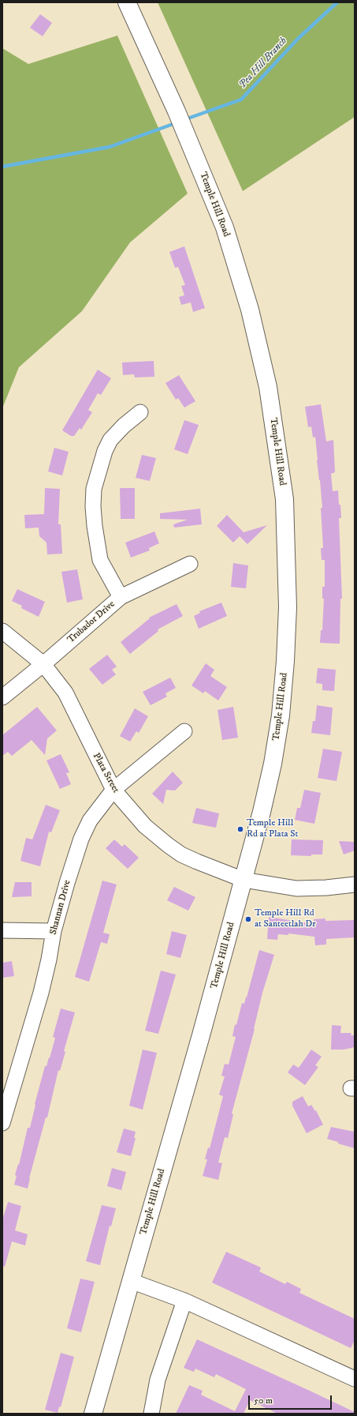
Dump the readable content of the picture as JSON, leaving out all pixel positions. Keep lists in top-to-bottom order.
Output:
{
  "streets": {
    "main road": ["Temple Hill Road"],
    "street": ["Trubador Drive", "Plata Street", "Shannan Drive"]
  },
  "crossings": [
    ["Temple Hill Road", "Plata Street"],
    ["Trubador Drive", "Plata Street"],
    ["Plata Street", "Shannan Drive"]
  ],
  "water": ["Pea Hill Branch"],
  "places": ["Temple Hill Rd at Plata St", "Temple Hill Rd at Santeetlah Dr"],
  "scale_bar": "50 m"
}
